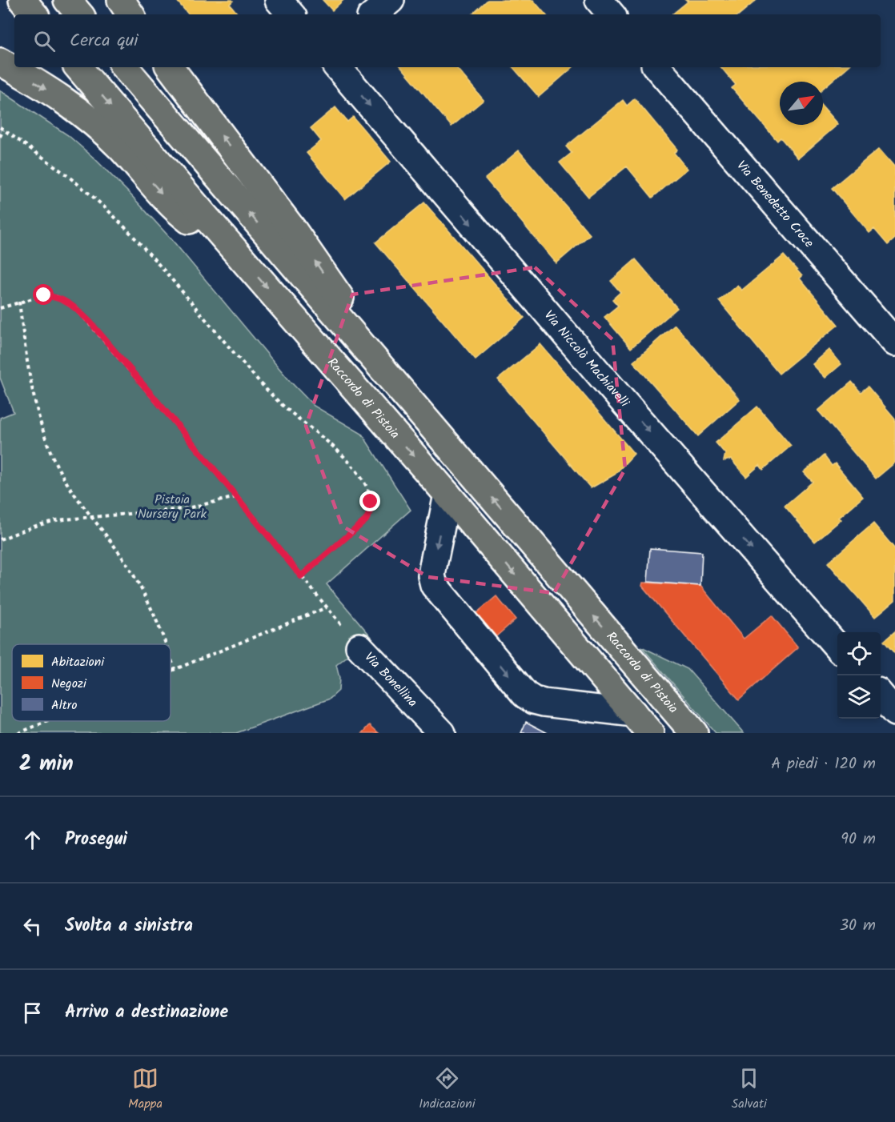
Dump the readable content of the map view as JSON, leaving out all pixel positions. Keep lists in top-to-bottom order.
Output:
{
  "streets": {
    "highway": ["Raccordo di Pistoia"],
    "street": ["Via Benedetto Croce", "Via Niccolò Machiavelli", "Via Bonellina"]
  },
  "one_way": ["Via Niccolò Machiavelli"],
  "parks": ["Pistoia Nursery Park"],
  "legend": ["Abitazioni", "Negozi", "Altro"],
  "north": "top right",
  "page": {
    "search": "Cerca qui",
    "heading": ["2 min", "A piedi · 120 m"],
    "list": [
      ["Prosegui", "90 m"],
      ["Svolta a sinistra", "30 m"],
      "Arrivo a destinazione"
    ],
    "nav": ["Mappa", "Indicazioni", "Salvati"]
  }
}
